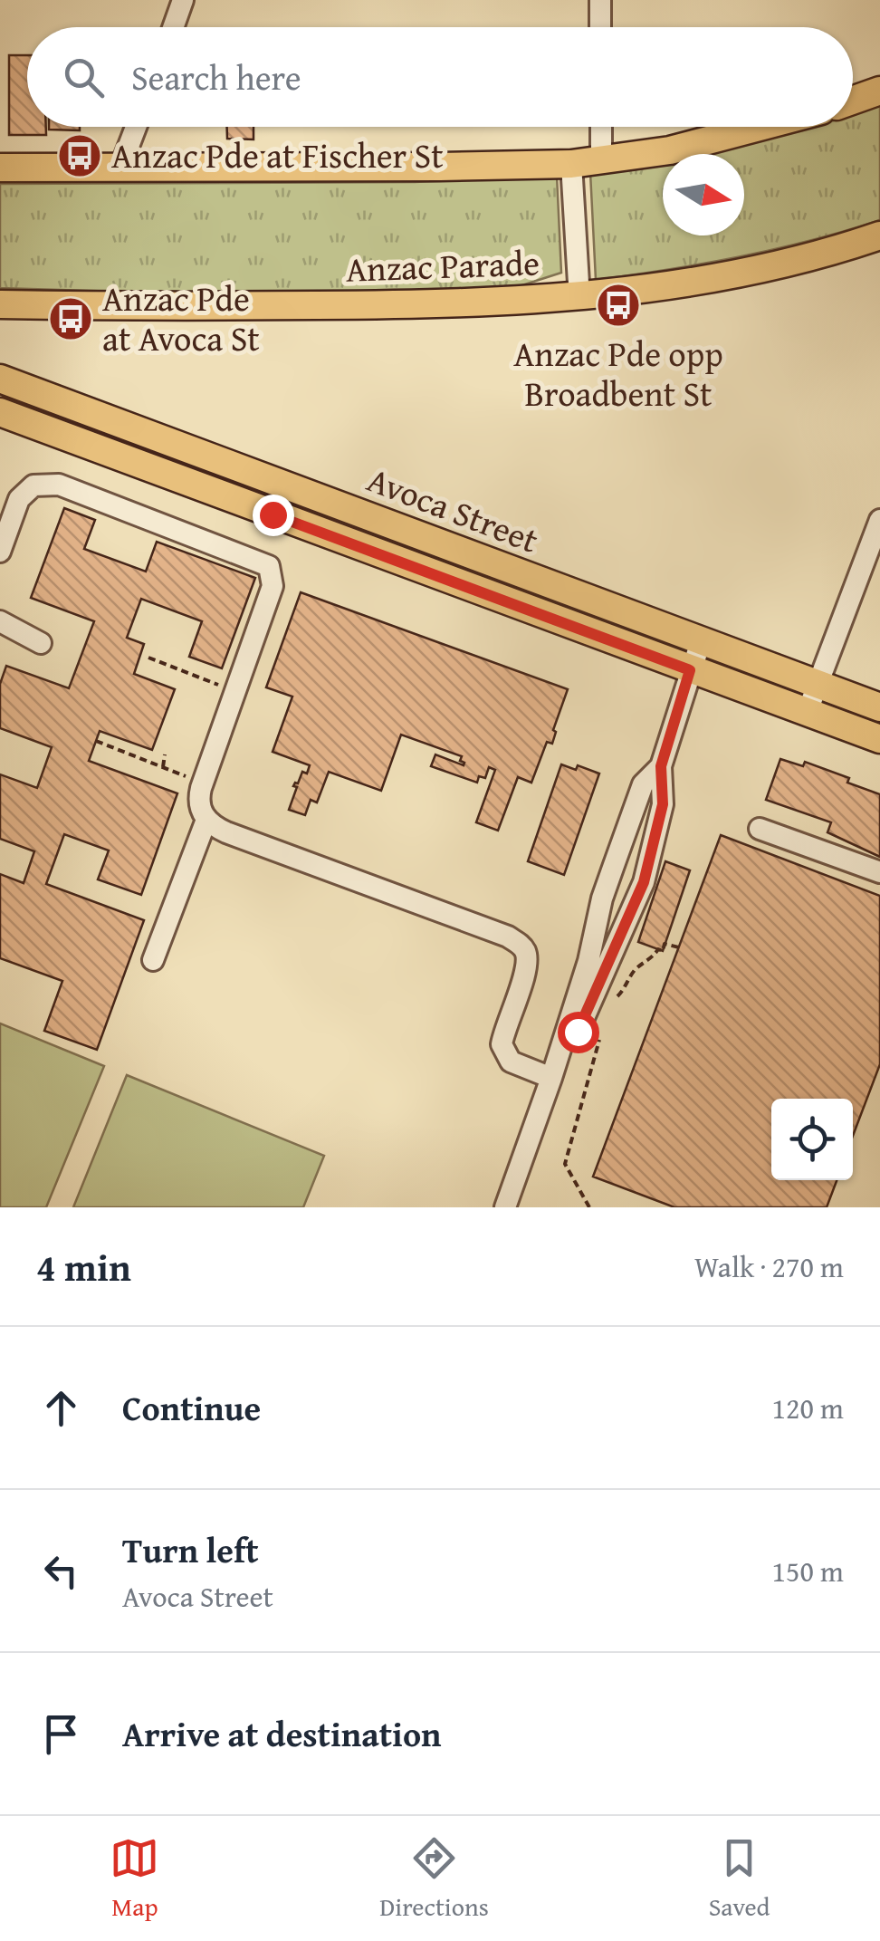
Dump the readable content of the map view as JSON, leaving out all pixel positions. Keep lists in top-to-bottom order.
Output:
{
  "streets": {
    "main road": ["Anzac Parade", "Avoca Street"]
  },
  "places": {
    "bus stop": ["Anzac Pde at Fischer St", "Anzac Pde opp Broadbent St", "Anzac Pde at Avoca St"]
  },
  "north": "right",
  "page": {
    "search": "Search here",
    "heading": ["4 min", "Walk · 270 m"],
    "list": [
      ["Continue", "120 m"],
      ["Turn left", "Avoca Street", "150 m"],
      "Arrive at destination"
    ],
    "nav": ["Map", "Directions", "Saved"]
  }
}
